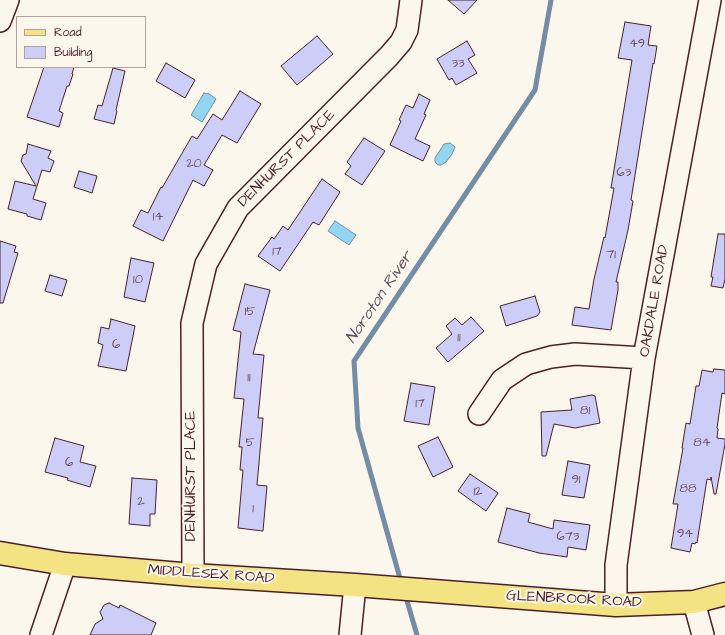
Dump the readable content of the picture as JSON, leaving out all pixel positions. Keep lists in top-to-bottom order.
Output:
{
  "streets": {
    "main road": ["MIDDLESEX ROAD", "GLENBROOK ROAD"],
    "street": ["DENHURST PLACE", "OAKDALE ROAD"]
  },
  "crossings": [
    ["DENHURST PLACE", "MIDDLESEX ROAD"],
    ["OAKDALE ROAD", "GLENBROOK ROAD"],
    ["MIDDLESEX ROAD", "GLENBROOK ROAD"]
  ],
  "water": ["Noroton River"],
  "house_numbers": [
    "49",
    "33",
    "20",
    "63",
    "14",
    "17",
    "71",
    "10",
    "15",
    "11",
    "6",
    "11",
    "17",
    "81",
    "5",
    "84",
    "6",
    "91",
    "88",
    "12",
    "2",
    "1",
    "94",
    "673"
  ],
  "legend": ["Road", "Building"]
}
